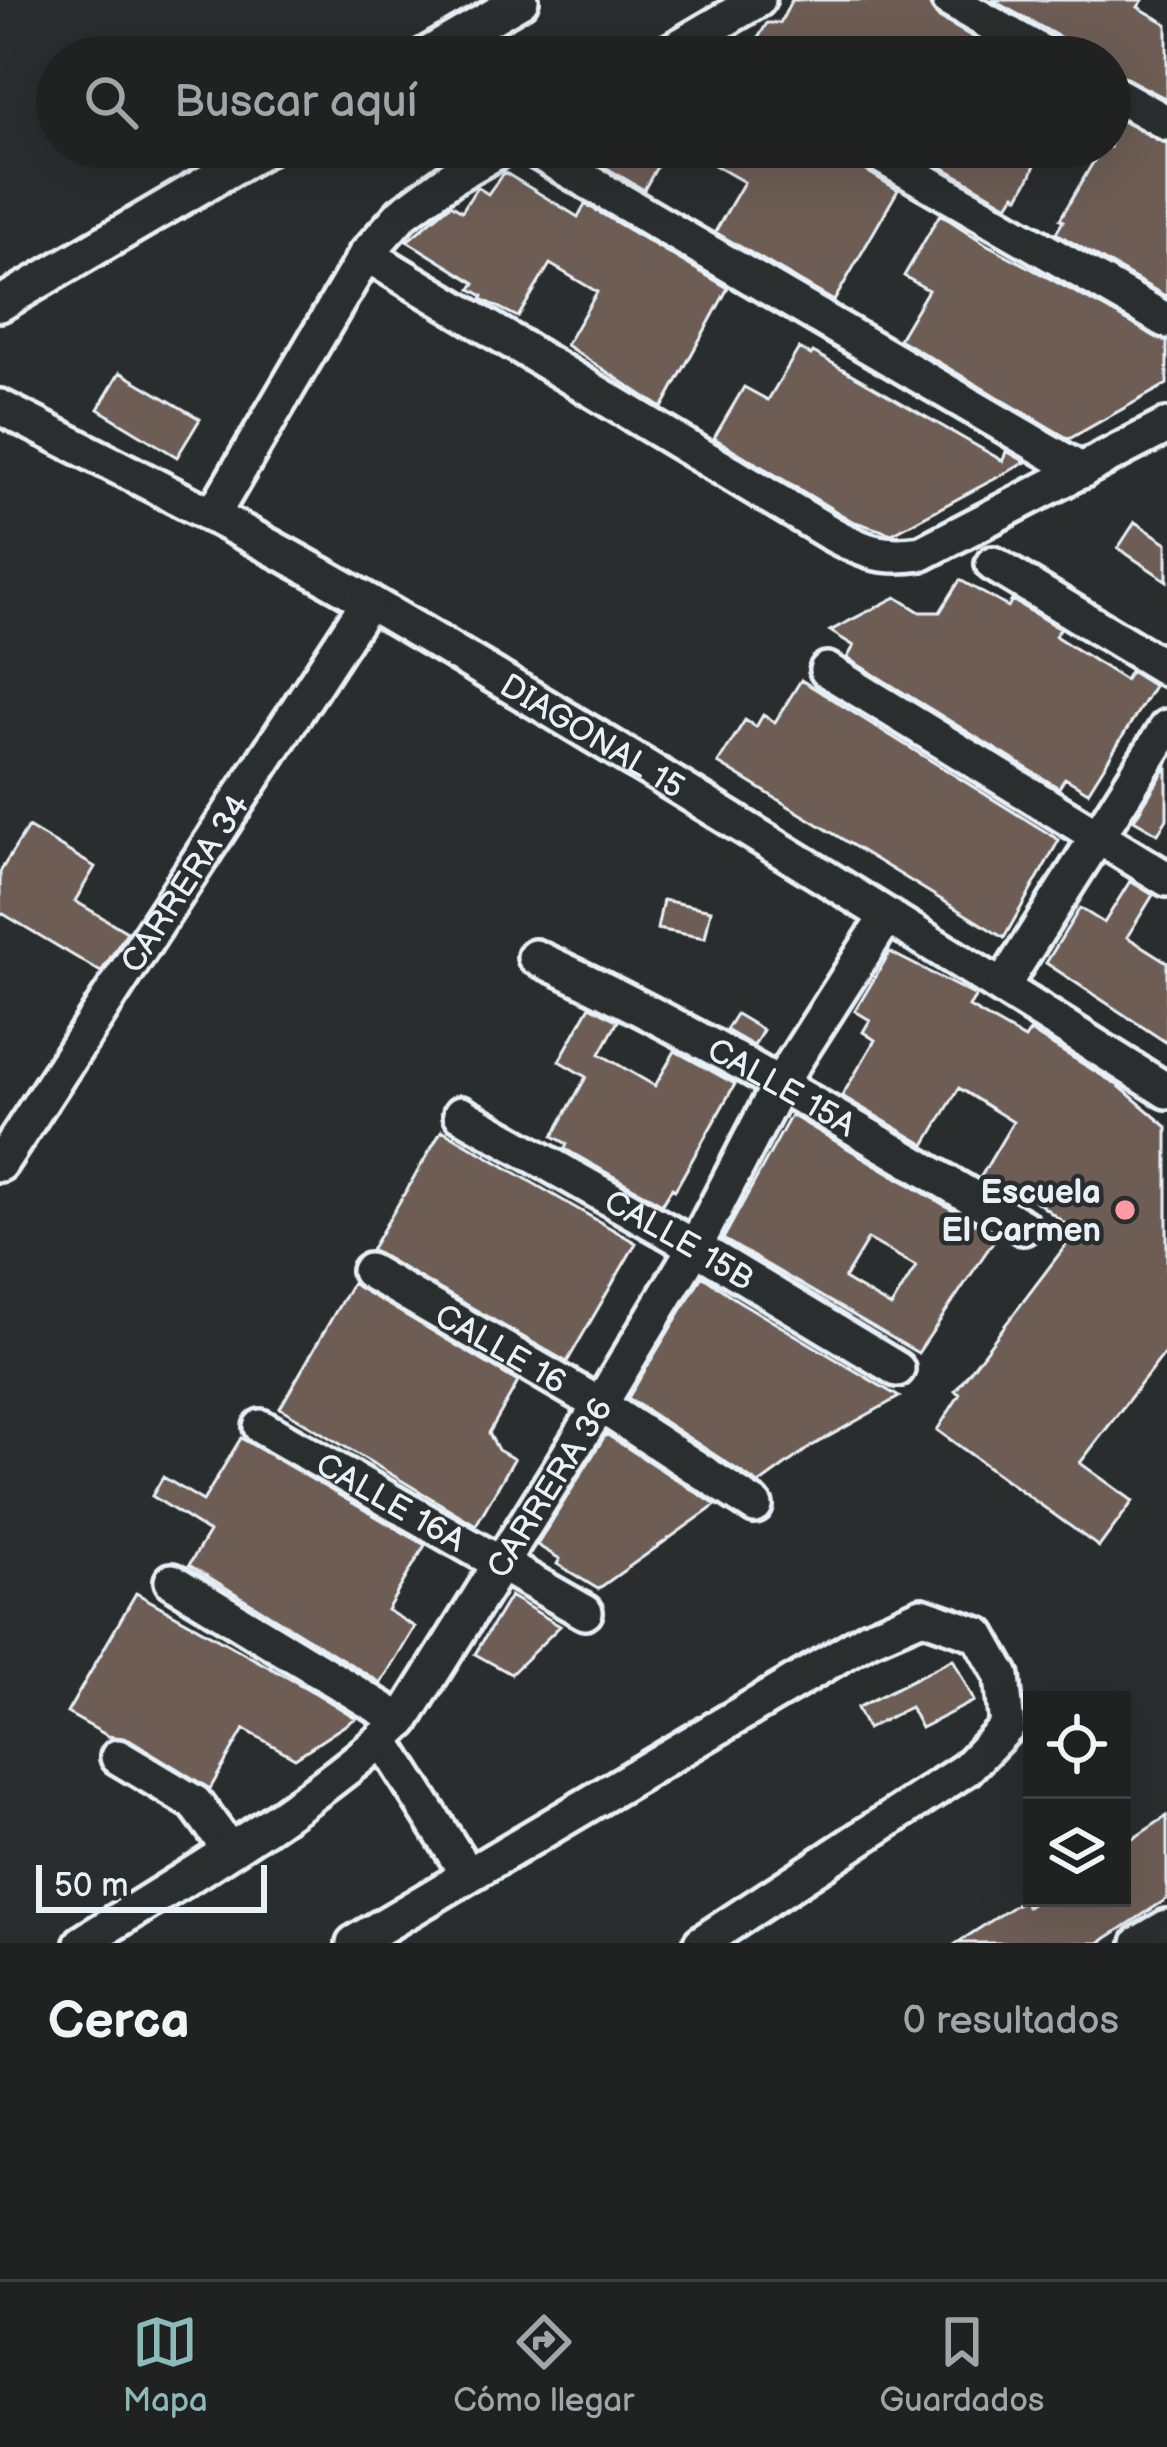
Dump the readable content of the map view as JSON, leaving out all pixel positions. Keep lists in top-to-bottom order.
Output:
{
  "streets": {
    "street": [
      "DIAGONAL 15",
      "CARRERA 34",
      "CALLE 15A",
      "CALLE 15B",
      "CALLE 16",
      "CARRERA 36",
      "CALLE 16A"
    ]
  },
  "crossings": [
    ["DIAGONAL 15", "CARRERA 34"],
    ["DIAGONAL 15", "CARRERA 36"],
    ["CALLE 15A", "CARRERA 36"],
    ["CALLE 15B", "CARRERA 36"],
    ["CALLE 16", "CARRERA 36"],
    ["CARRERA 36", "CALLE 16A"]
  ],
  "places": ["Escuela El Carmen"],
  "scale_bar": "50 m",
  "page": {
    "search": "Buscar aquí",
    "scale": "50 m",
    "heading": ["Cerca", "0 resultados"],
    "nav": ["Mapa", "Cómo llegar", "Guardados"]
  }
}
